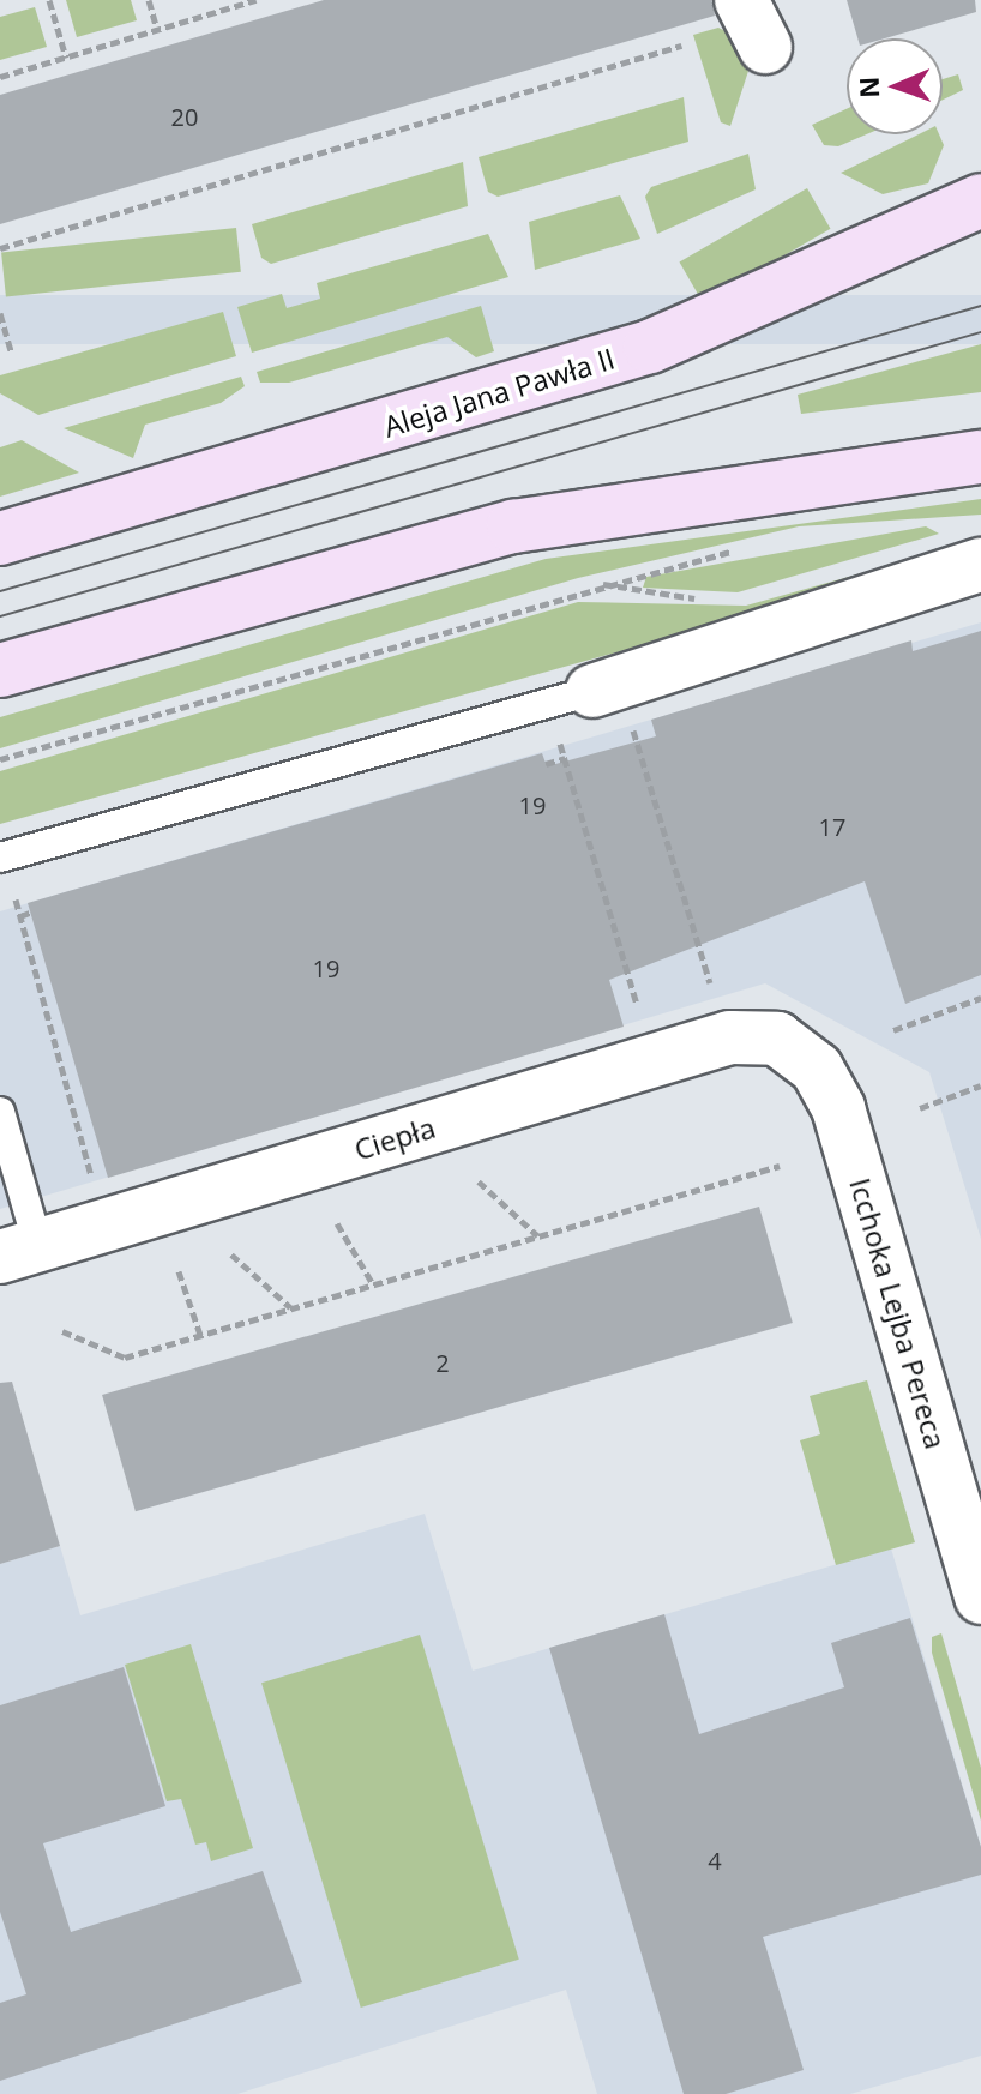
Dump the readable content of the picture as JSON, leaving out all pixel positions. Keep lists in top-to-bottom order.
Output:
{
  "streets": {
    "main road": ["Aleja Jana Pawła II"],
    "street": ["Ciepła", "Icchoka Lejba Pereca"]
  },
  "crossings": [
    ["Ciepła", "Icchoka Lejba Pereca"]
  ],
  "house_numbers": [
    "20",
    "19",
    "17",
    "19",
    "2",
    "4"
  ],
  "north": "left"
}
